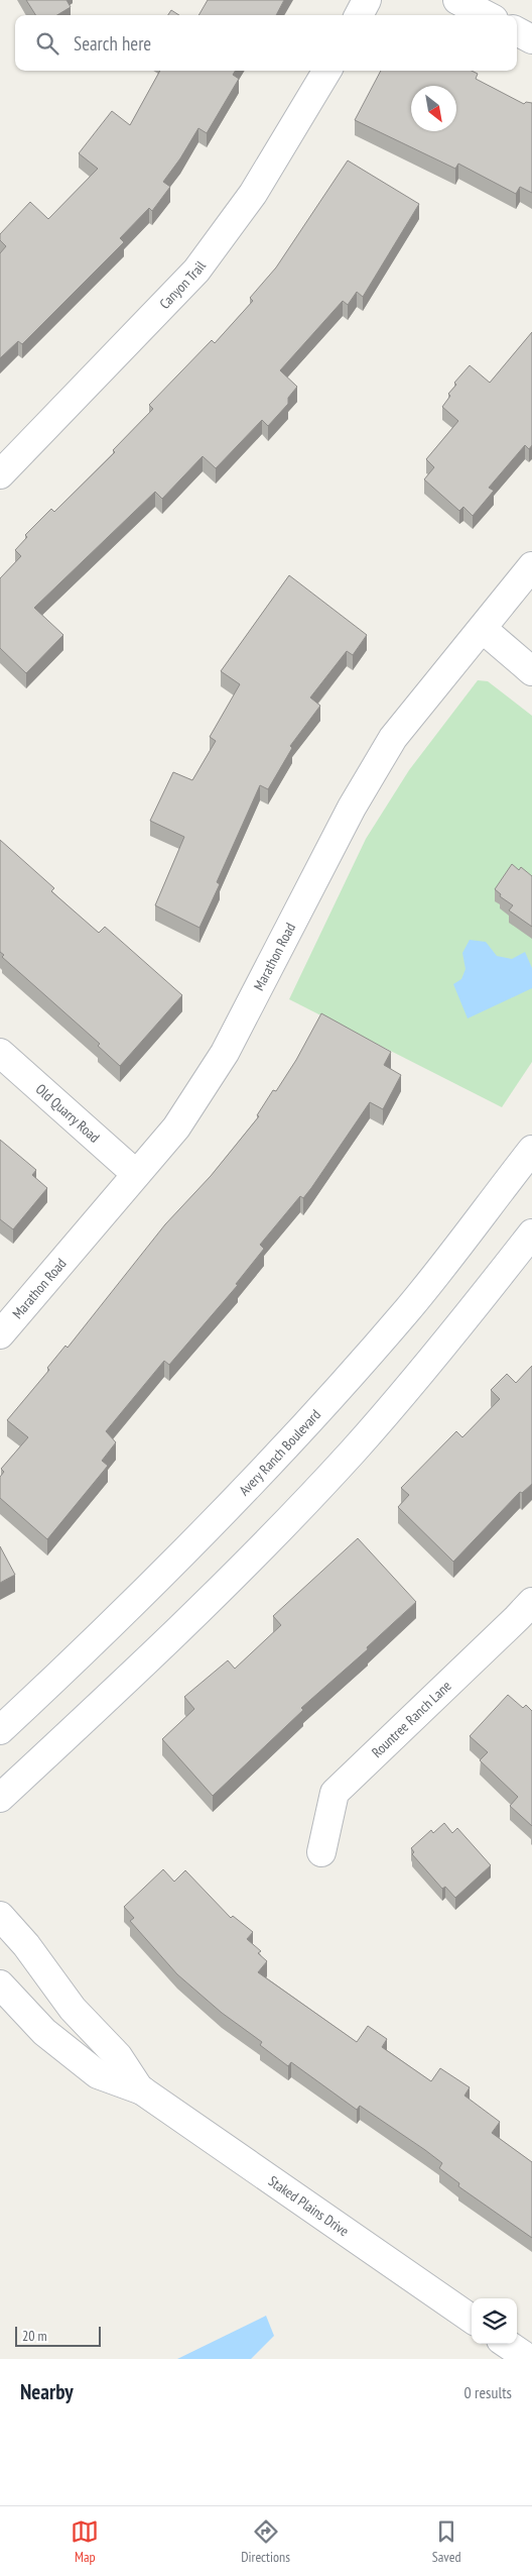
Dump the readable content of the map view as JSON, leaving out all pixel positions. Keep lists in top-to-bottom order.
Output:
{
  "streets": {
    "street": [
      "Canyon Trail",
      "Marathon Road",
      "Old Quarry Road",
      "Avery Ranch Boulevard",
      "Rountree Ranch Lane",
      "Staked Plains Drive"
    ]
  },
  "crossings": [
    ["Marathon Road", "Old Quarry Road"]
  ],
  "scale_bar": "20 m",
  "north": "bottom right",
  "page": {
    "search": "Search here",
    "scale": "20 m",
    "heading": ["Nearby", "0 results"],
    "nav": ["Map", "Directions", "Saved"]
  }
}
